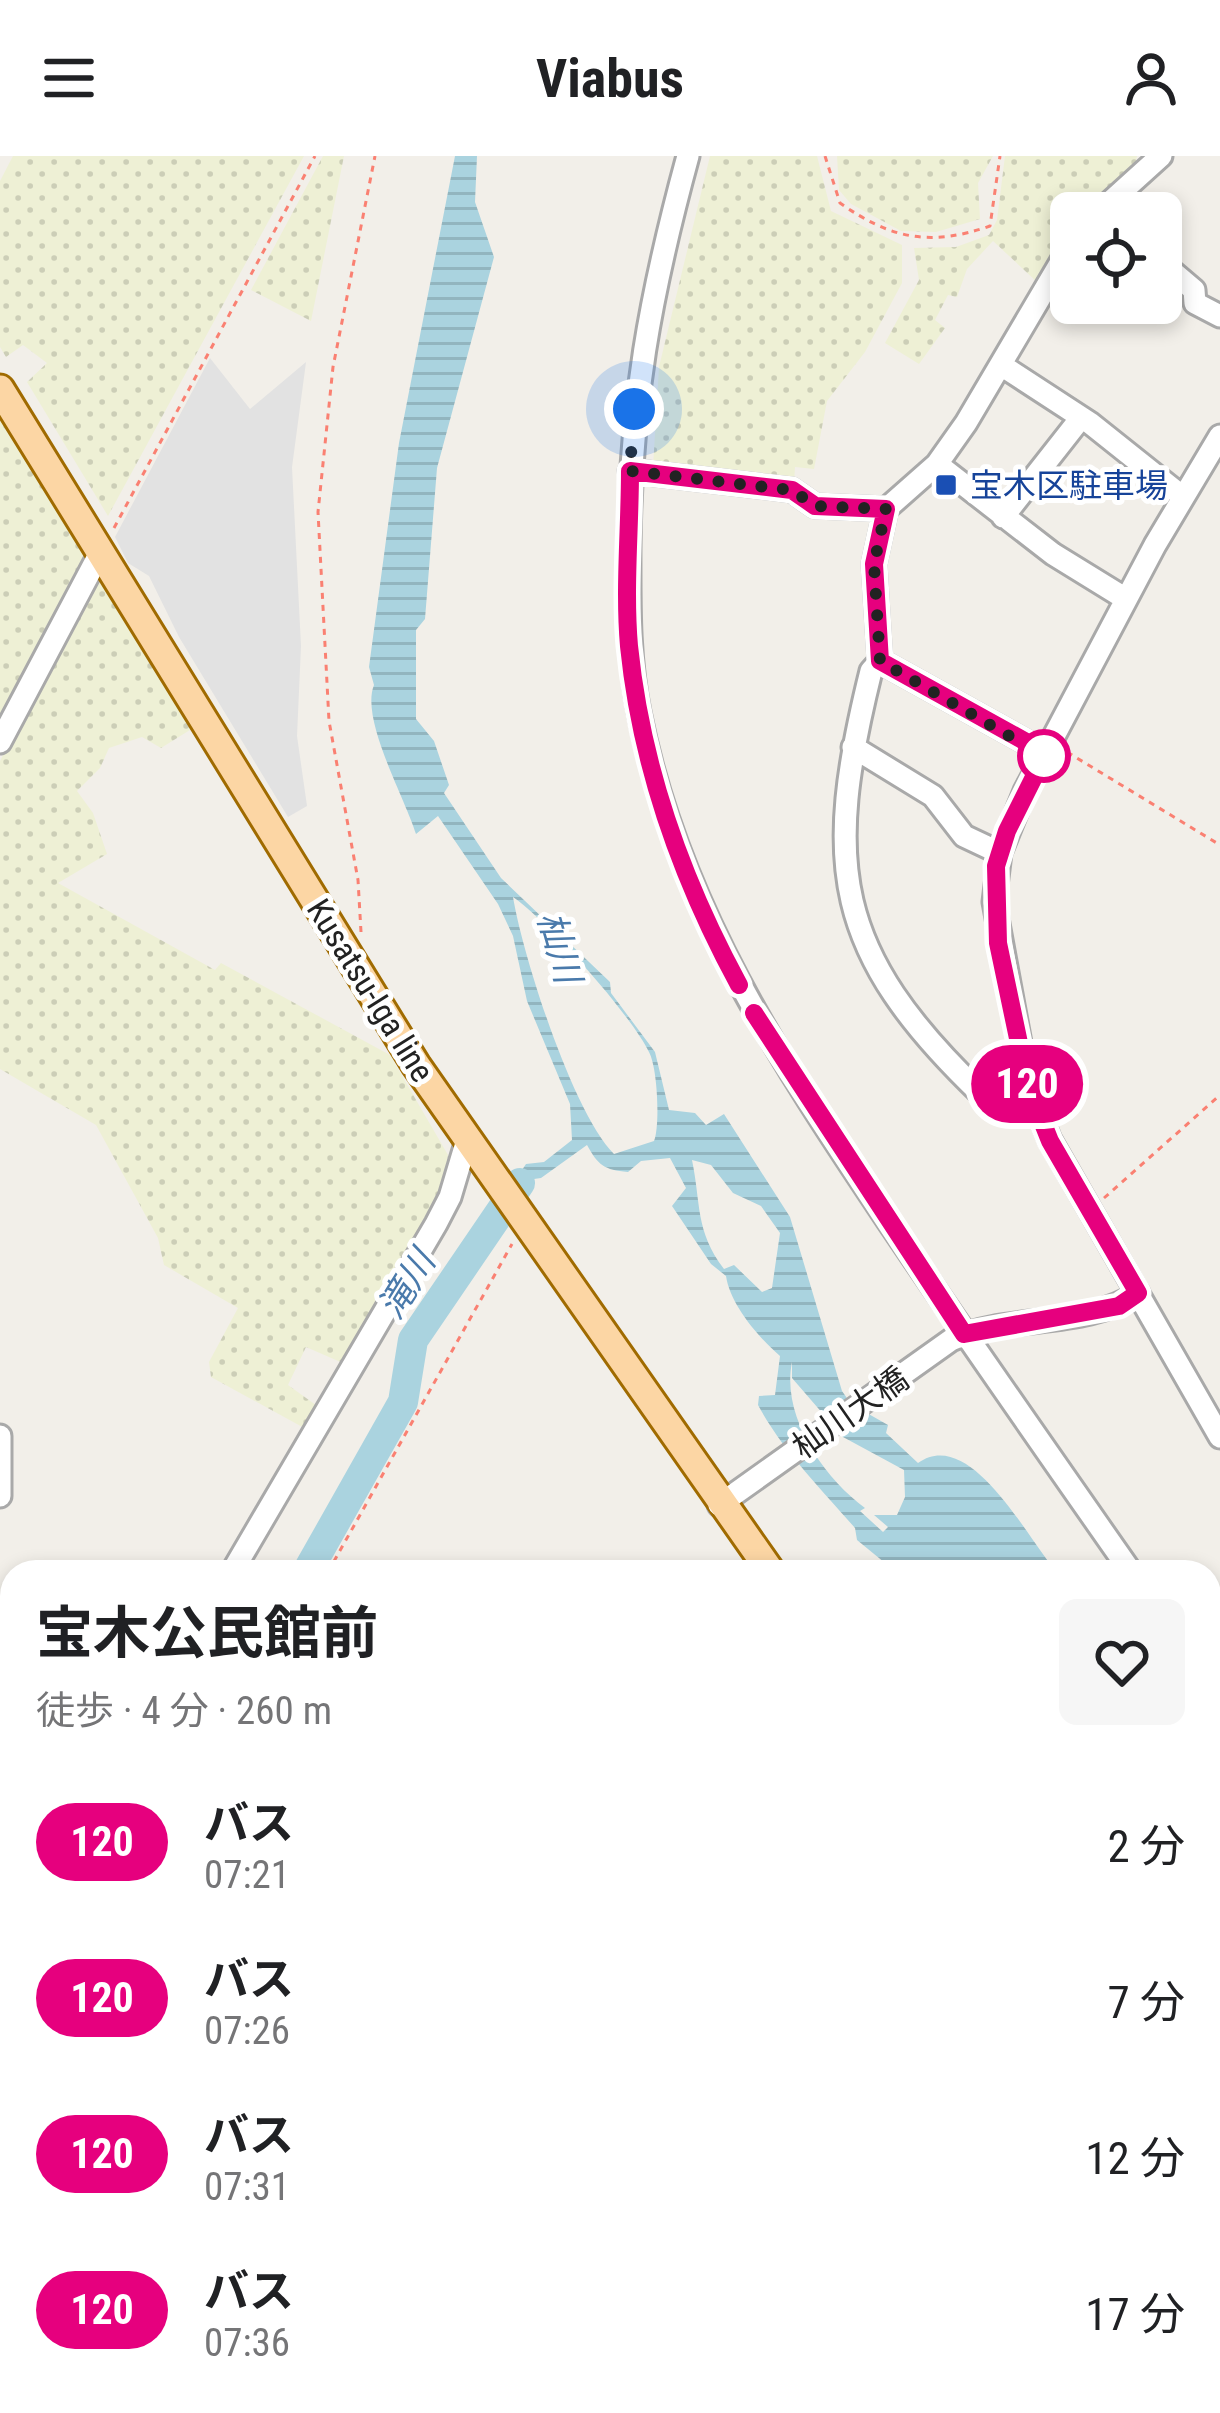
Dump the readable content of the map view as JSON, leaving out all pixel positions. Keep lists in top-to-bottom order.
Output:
{
  "streets": {
    "main road": ["Kusatsu-Iga line"],
    "street": ["杣川大橋"]
  },
  "crossings": [
    ["Kusatsu-Iga line", "杣川大橋"]
  ],
  "water": ["杣川", "滝川"],
  "places": {
    "transit": ["宝木区駐車場"]
  },
  "lines": ["bus line 120"],
  "page": {
    "header": "Viabus",
    "on_map": "120",
    "heading": ["宝木公民館前", "徒歩 · 4 分 · 260 m"],
    "list": [
      {
        "mark": "120",
        "name": "バス",
        "note": "07:21",
        "value": "2 分"
      },
      {
        "mark": "120",
        "name": "バス",
        "note": "07:26",
        "value": "7 分"
      },
      {
        "mark": "120",
        "name": "バス",
        "note": "07:31",
        "value": "12 分"
      },
      {
        "mark": "120",
        "name": "バス",
        "note": "07:36",
        "value": "17 分"
      }
    ]
  }
}
